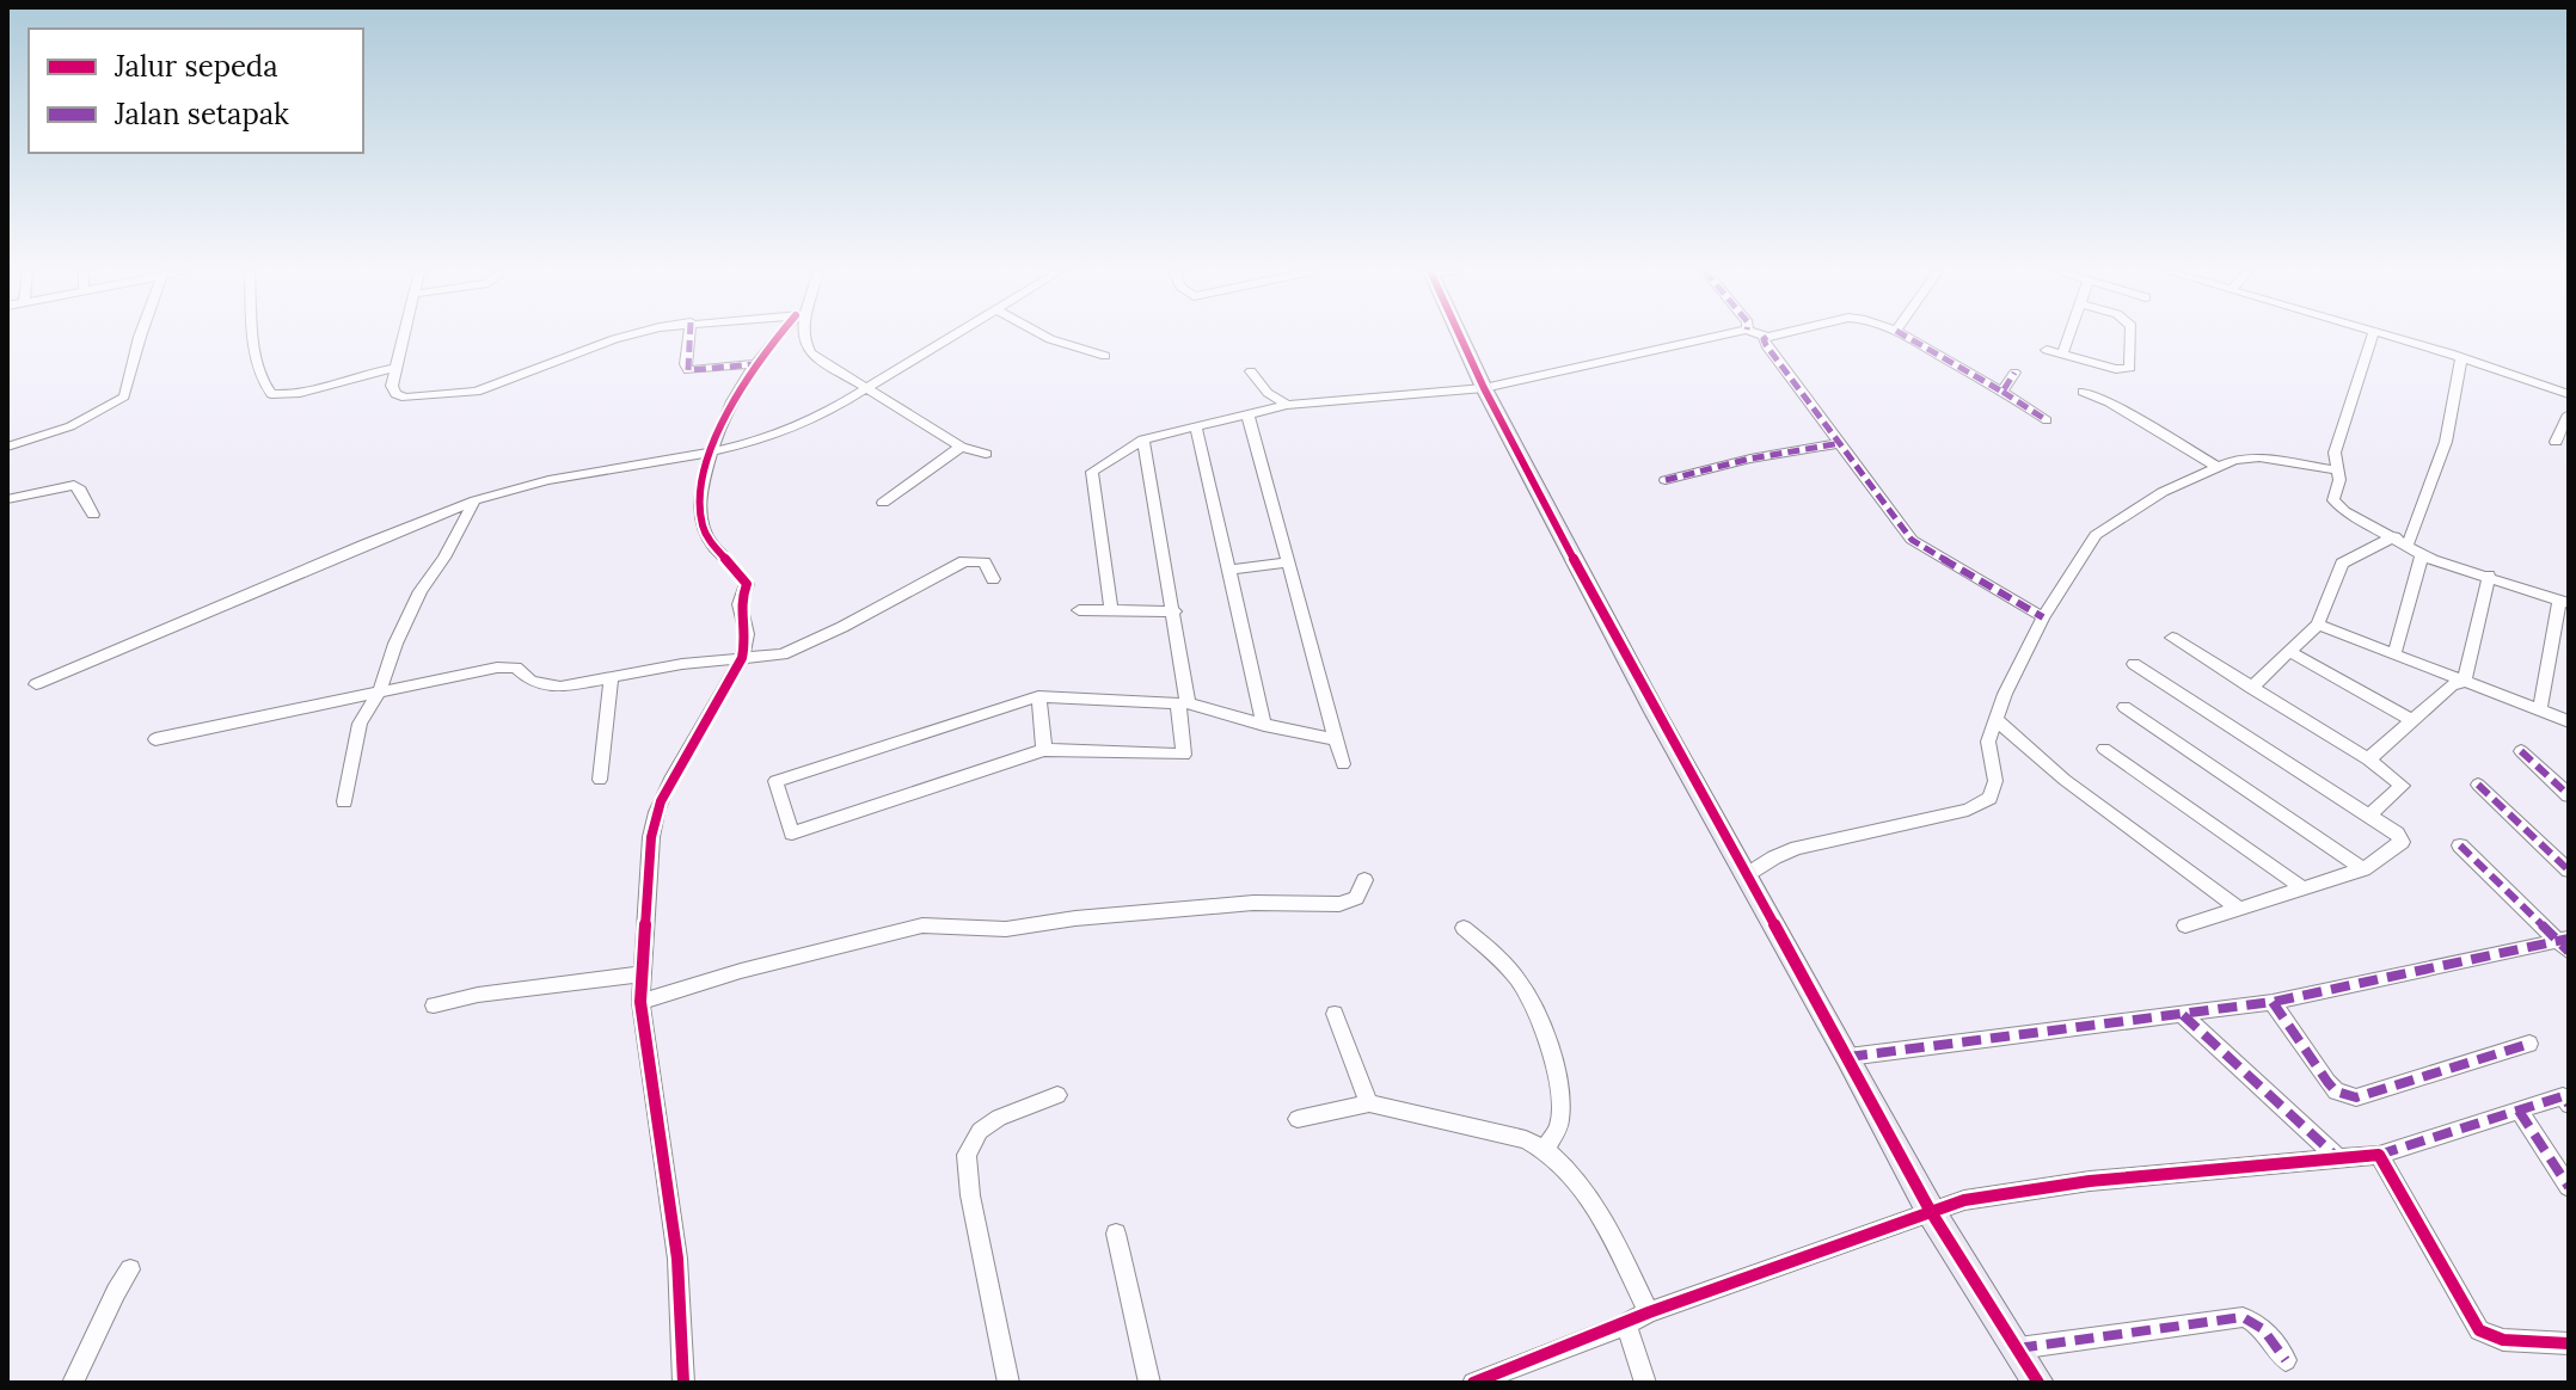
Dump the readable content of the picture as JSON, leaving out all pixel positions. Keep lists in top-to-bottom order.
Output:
{
  "legend": ["Jalur sepeda", "Jalan setapak"]
}
